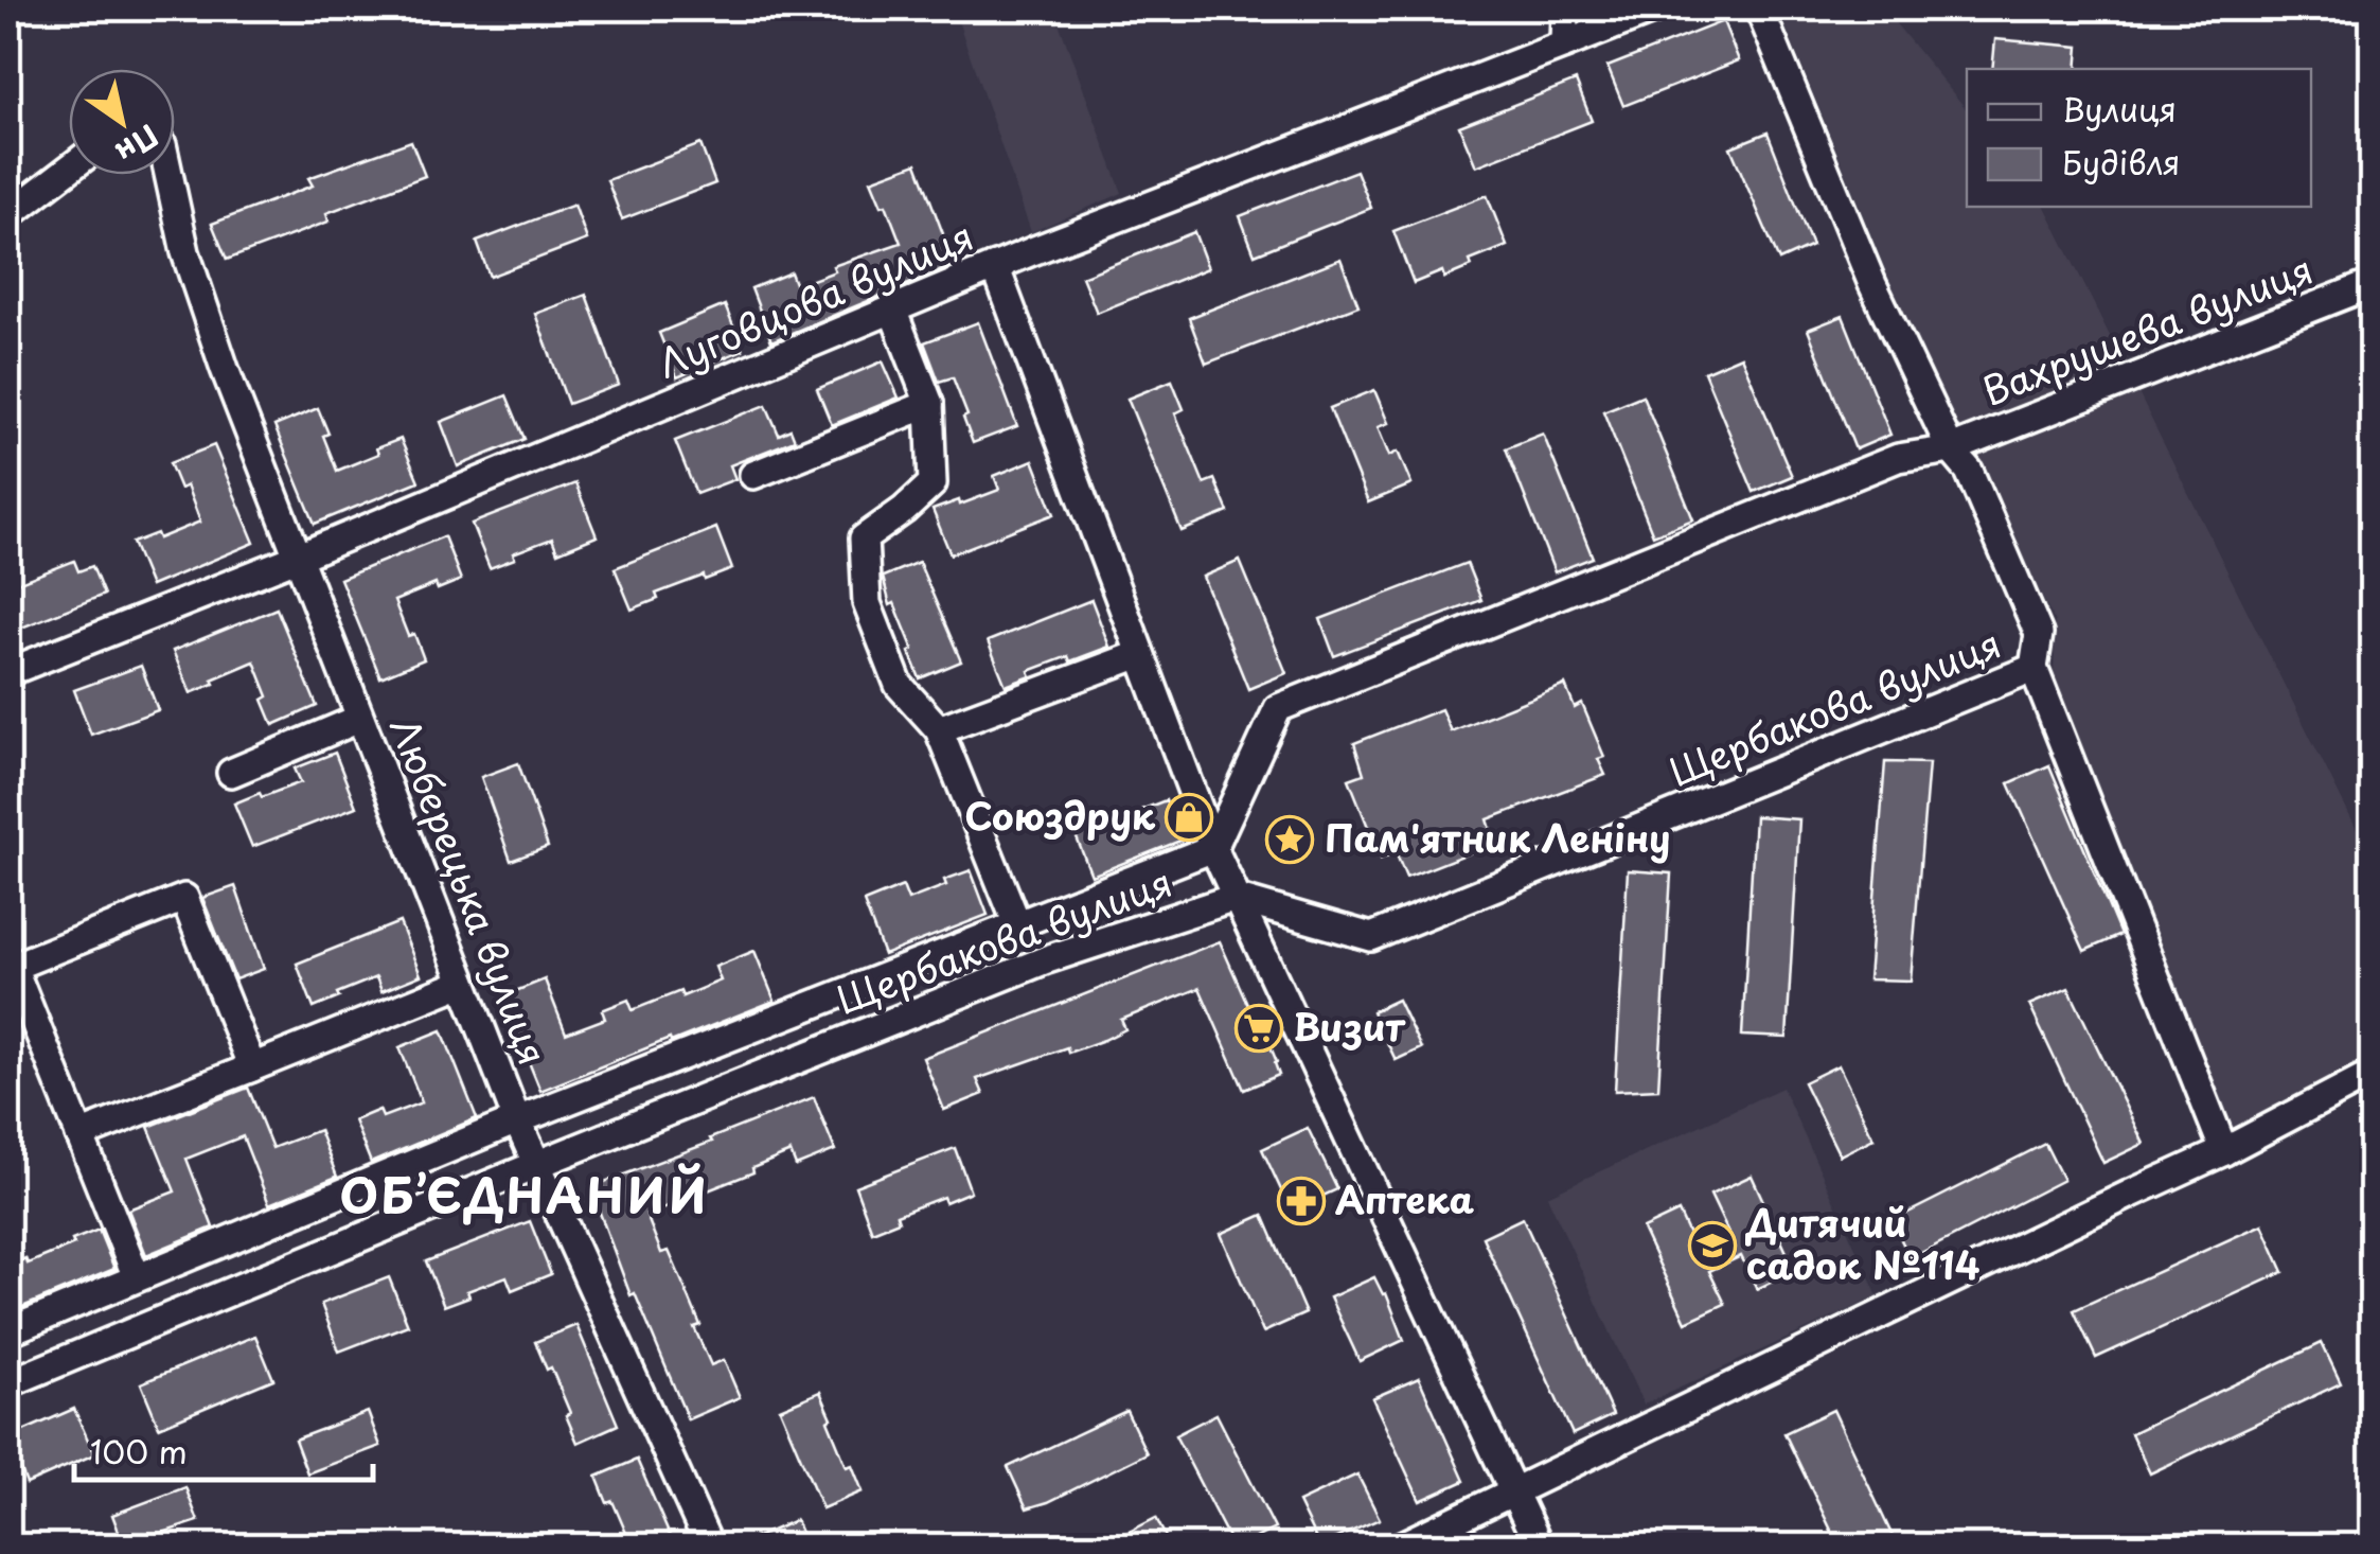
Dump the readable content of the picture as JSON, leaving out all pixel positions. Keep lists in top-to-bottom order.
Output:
{
  "streets": {
    "street": [
      "Луговцова вулиця",
      "Вахрушева вулиця",
      "Щербакова вулиця",
      "Люберецька вулиця"
    ]
  },
  "crossings": [
    ["Луговцова вулиця", "Люберецька вулиця"],
    ["Вахрушева вулиця", "Щербакова вулиця"],
    ["Щербакова вулиця", "Люберецька вулиця"]
  ],
  "districts": ["ОБ’ЄДНАНИЙ"],
  "places": {
    "shop": ["Союздрук"],
    "place": ["Пам'ятник Леніну"],
    "supermarket": ["Визит"],
    "pharmacy": ["Аптека"],
    "school or university": ["Дитячий садок №114"]
  },
  "legend": ["Вулиця", "Будівля"],
  "scale_bar": "100 m",
  "north": "bottom right"
}
